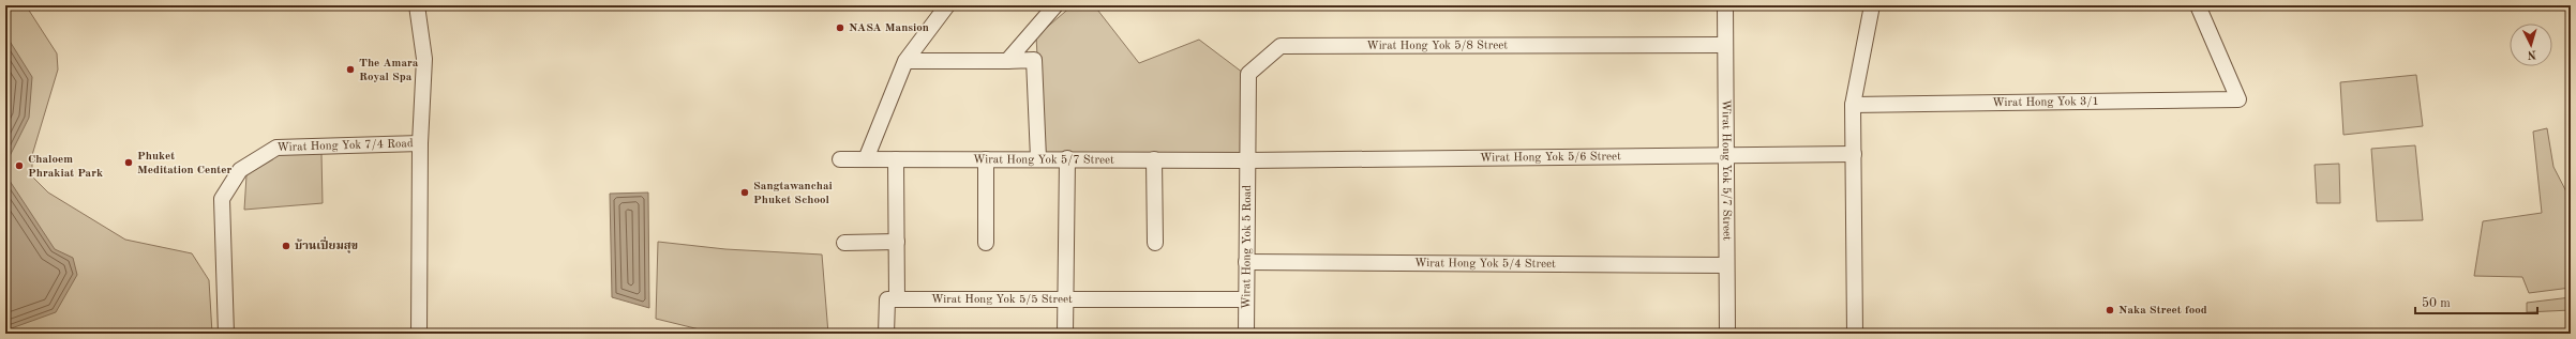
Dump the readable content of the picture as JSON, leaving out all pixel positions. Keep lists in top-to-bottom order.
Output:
{
  "streets": {
    "street": [
      "Wirat Hong Yok 5/8 Street",
      "Wirat Hong Yok 3/1",
      "Wirat Hong Yok 7/4 Road",
      "Wirat Hong Yok 5/6 Street",
      "Wirat Hong Yok 5/7 Street",
      "Wirat Hong Yok 5 Road",
      "Wirat Hong Yok 5/4 Street",
      "Wirat Hong Yok 5/5 Street"
    ]
  },
  "crossings": [
    ["Wirat Hong Yok 5/8 Street", "Wirat Hong Yok 5/6 Street"],
    ["Wirat Hong Yok 5/8 Street", "Wirat Hong Yok 5/7 Street"],
    ["Wirat Hong Yok 5/8 Street", "Wirat Hong Yok 5 Road"],
    ["Wirat Hong Yok 5/6 Street", "Wirat Hong Yok 5/7 Street"],
    ["Wirat Hong Yok 5/6 Street", "Wirat Hong Yok 5 Road"],
    ["Wirat Hong Yok 5/7 Street", "Wirat Hong Yok 5 Road"],
    ["Wirat Hong Yok 5/7 Street", "Wirat Hong Yok 5/4 Street"],
    ["Wirat Hong Yok 5 Road", "Wirat Hong Yok 5/4 Street"],
    ["Wirat Hong Yok 5 Road", "Wirat Hong Yok 5/5 Street"]
  ],
  "places": [
    "NASA Mansion",
    "The Amara Royal Spa",
    "Phuket Meditation Center",
    "Chaloem Phrakiat Park",
    "Sangtawanchai Phuket School",
    "บ้านเปี่ยมสุข",
    "Naka Street food"
  ],
  "scale_bar": "50 m",
  "north": "bottom"
}
